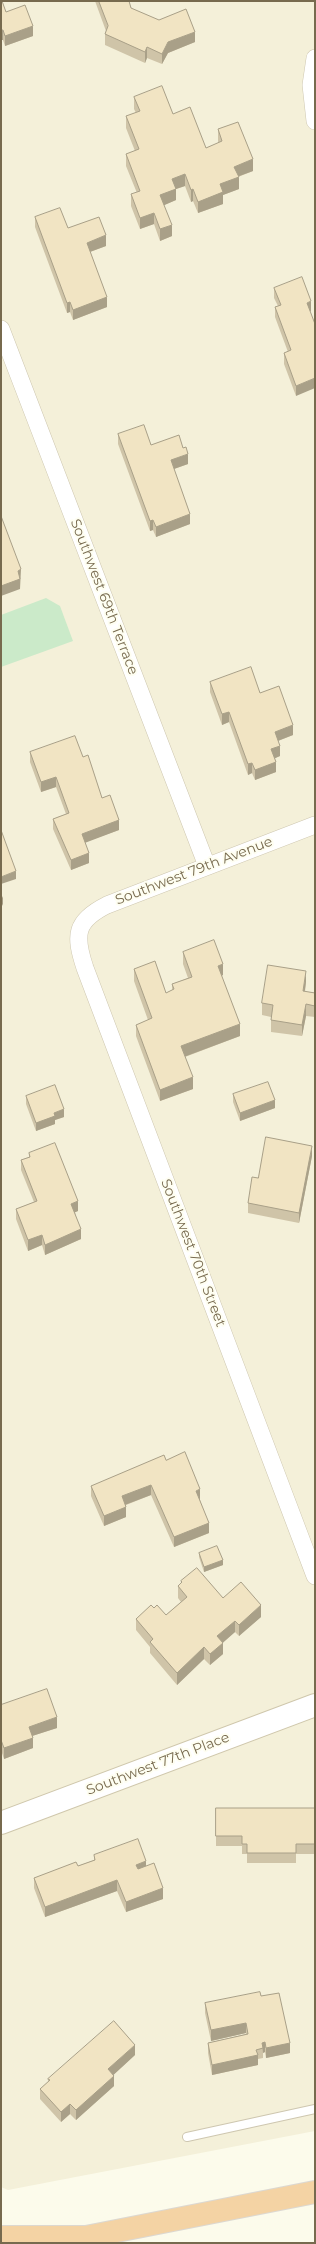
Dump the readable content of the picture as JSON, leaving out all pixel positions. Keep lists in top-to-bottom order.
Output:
{
  "streets": {
    "street": [
      "Southwest 69th Terrace",
      "Southwest 79th Avenue",
      "Southwest 70th Street",
      "Southwest 77th Place"
    ]
  },
  "crossings": [
    ["Southwest 69th Terrace", "Southwest 79th Avenue"],
    ["Southwest 79th Avenue", "Southwest 70th Street"]
  ]
}
